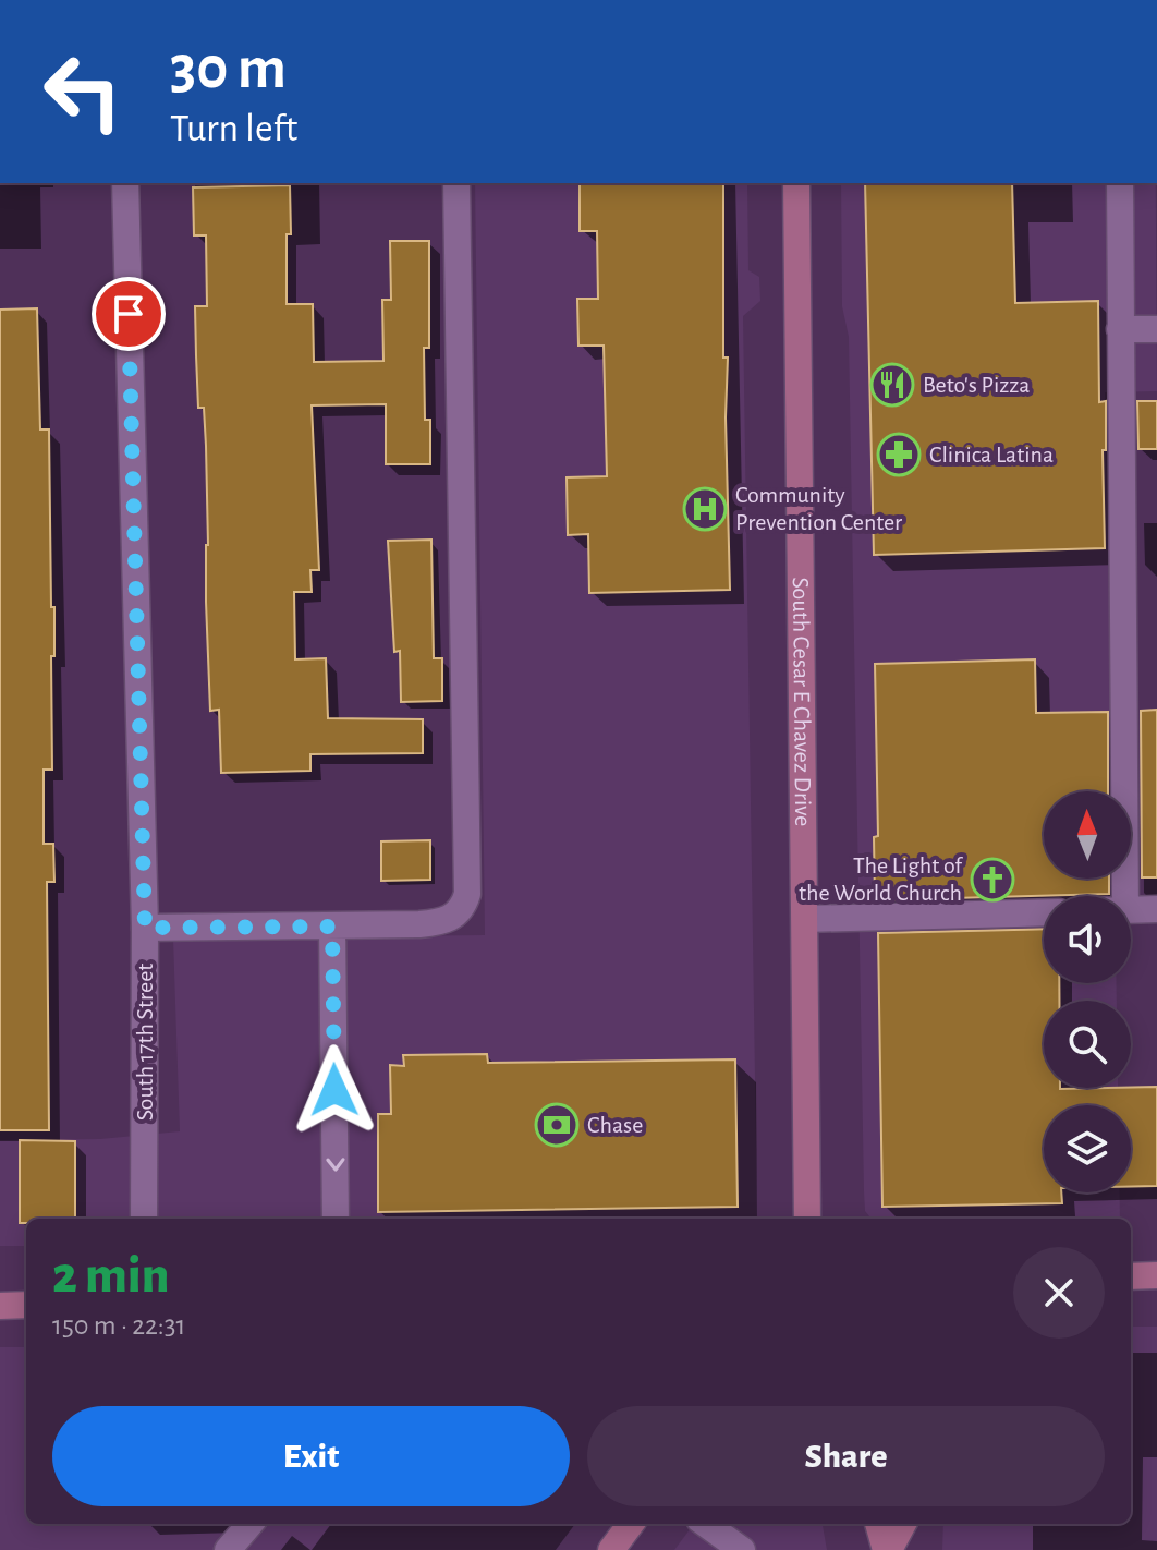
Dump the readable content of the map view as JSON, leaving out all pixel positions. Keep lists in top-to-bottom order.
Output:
{
  "streets": {
    "main road": ["South Cesar E Chavez Drive"],
    "street": ["South 17th Street"]
  },
  "places": {
    "restaurant": ["Beto's Pizza"],
    "pharmacy": ["Clinica Latina"],
    "hospital": ["Community Prevention Center"],
    "church": ["The Light of the World Church"],
    "bank": ["Chase"]
  },
  "north": "top",
  "page": {
    "turn": ["30 m", "Turn left"],
    "heading": ["2 min", "150 m · 22:31"],
    "buttons": ["Exit", "Share"]
  }
}
